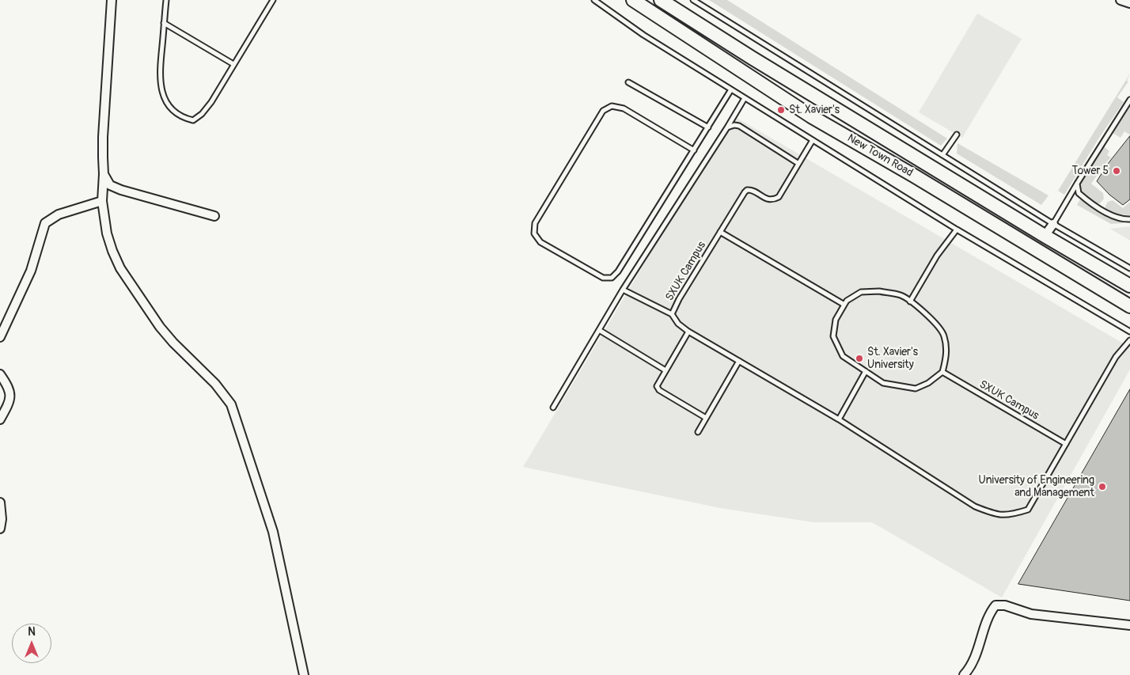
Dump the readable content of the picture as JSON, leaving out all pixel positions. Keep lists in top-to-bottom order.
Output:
{
  "streets": {
    "main road": ["New Town Road"],
    "lane": ["SXUK Campus"]
  },
  "places": [
    "St. Xavier's",
    "Tower 5",
    "St. Xavier's University",
    "University of Engineering and Management"
  ],
  "north": "top"
}
